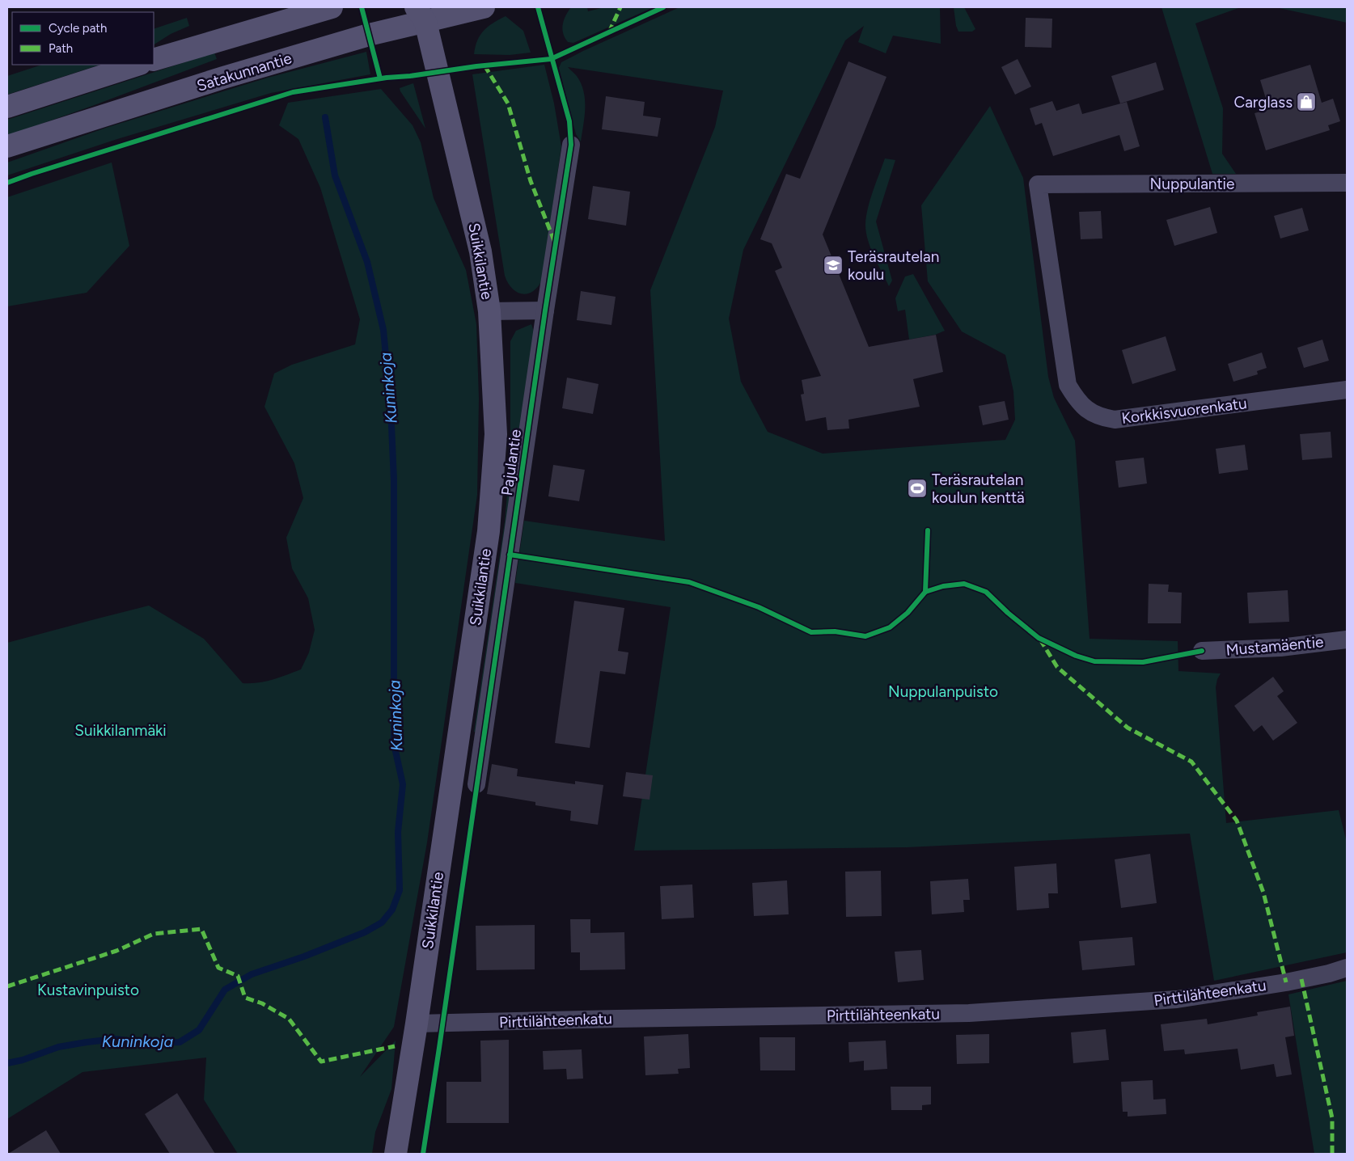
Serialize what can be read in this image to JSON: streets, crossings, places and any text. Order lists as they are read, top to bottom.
{
  "streets": {
    "main road": ["Satakunnantie", "Suikkilantie"],
    "street": [
      "Nuppulantie",
      "Korkkisvuorenkatu",
      "Pajulantie",
      "Mustamäentie",
      "Pirttilähteenkatu"
    ]
  },
  "crossings": [
    ["Satakunnantie", "Suikkilantie"],
    ["Nuppulantie", "Korkkisvuorenkatu"],
    ["Suikkilantie", "Pirttilähteenkatu"]
  ],
  "water": ["Kuninkoja"],
  "parks": ["Nuppulanpuisto", "Suikkilanmäki", "Kustavinpuisto"],
  "places": {
    "shop": ["Carglass"],
    "school or university": ["Teräsrautelan koulu"],
    "sports": ["Teräsrautelan koulun kenttä"]
  },
  "legend": ["Cycle path", "Path"]
}
